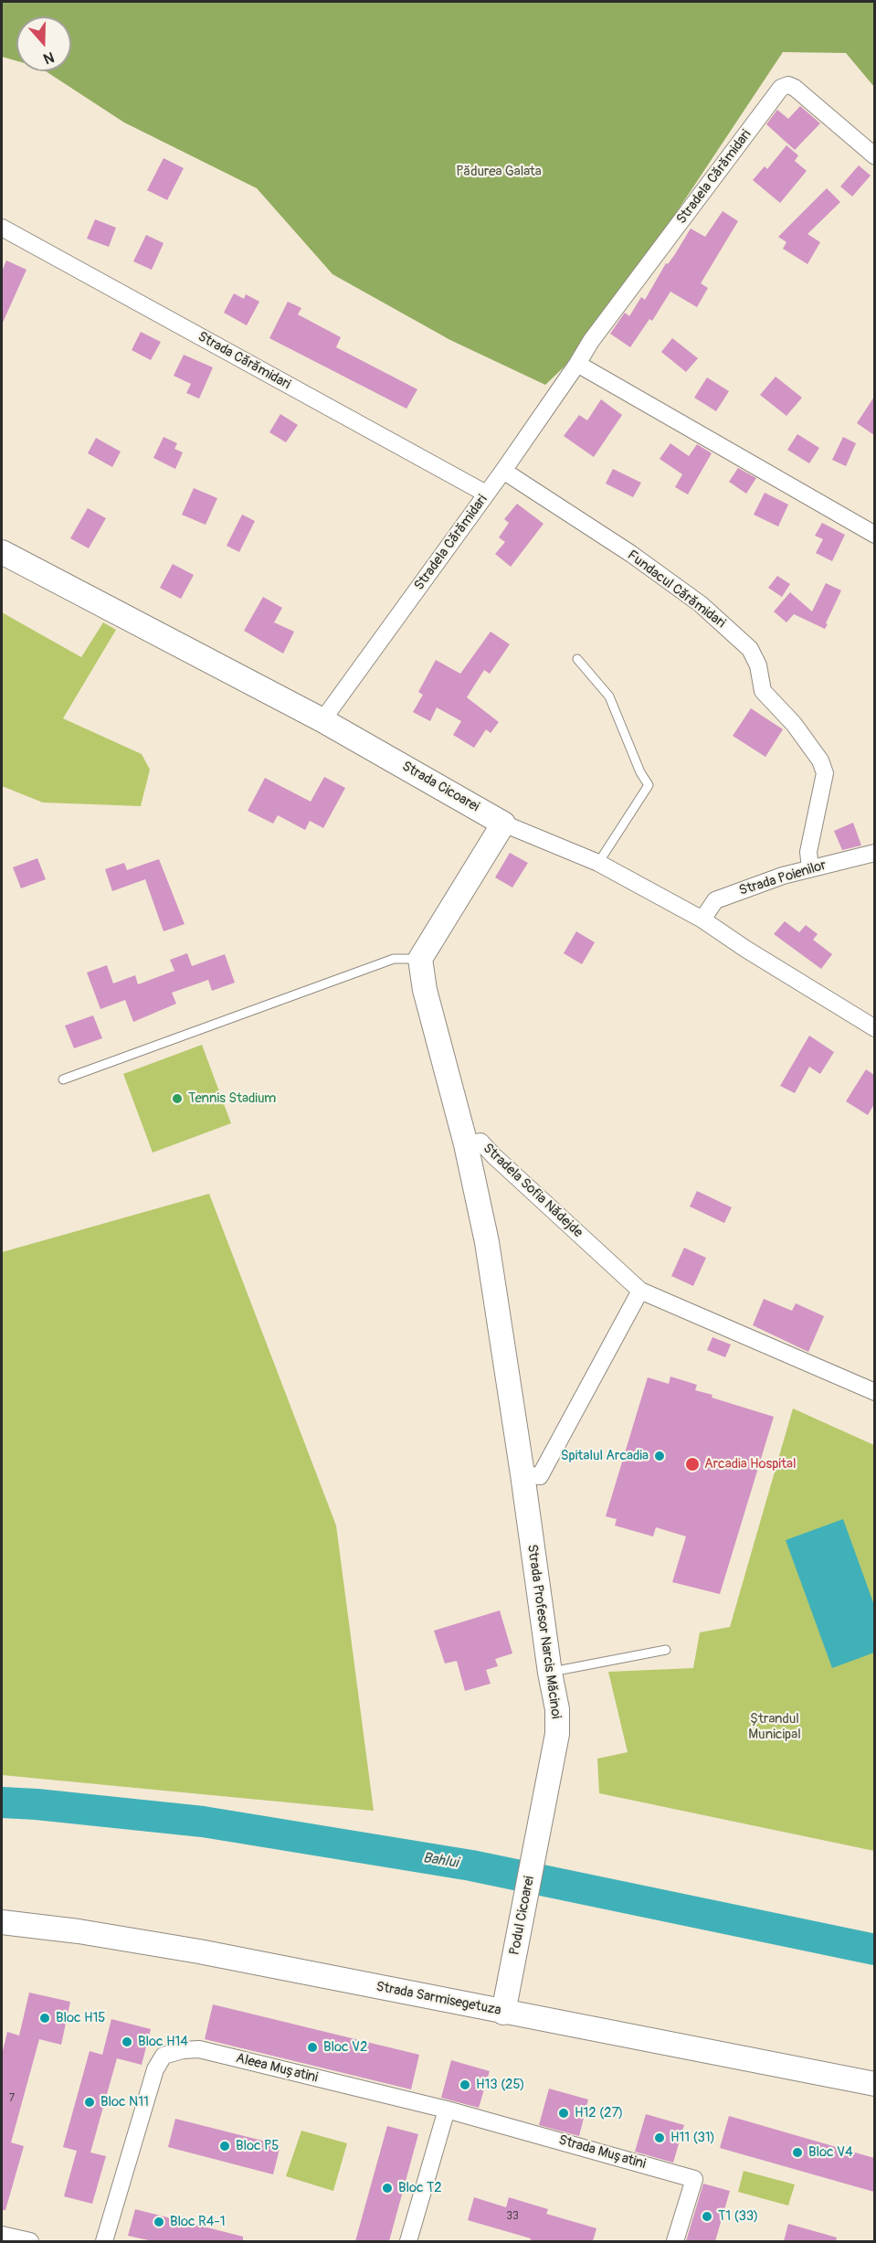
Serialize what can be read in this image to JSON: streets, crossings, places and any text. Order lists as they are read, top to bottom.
{
  "streets": {
    "street": [
      "Stradela Cărămidari",
      "Strada Cărămidari",
      "Fundacul Cărămidari",
      "Strada Cicoarei",
      "Strada Poienilor",
      "Stradela Sofia Nădejde",
      "Strada Profesor Narcis Măcinoi",
      "Podul Cicoarei",
      "Strada Sarmisegetuza",
      "Aleea Mușatini",
      "Strada Mușatini"
    ]
  },
  "crossings": [
    ["Stradela Cărămidari", "Strada Cărămidari"],
    ["Stradela Cărămidari", "Fundacul Cărămidari"],
    ["Stradela Cărămidari", "Strada Cicoarei"],
    ["Fundacul Cărămidari", "Strada Poienilor"],
    ["Strada Cicoarei", "Strada Poienilor"],
    ["Stradela Sofia Nădejde", "Strada Profesor Narcis Măcinoi"],
    ["Strada Profesor Narcis Măcinoi", "Podul Cicoarei"],
    ["Podul Cicoarei", "Strada Sarmisegetuza"],
    ["Aleea Mușatini", "Strada Mușatini"]
  ],
  "water": ["Bahlui"],
  "parks": ["Pădurea Galata", "Ștrandul Municipal"],
  "places": [
    "Tennis Stadium",
    "Spitalul Arcadia",
    "Arcadia Hospital",
    "Bloc H15",
    "Bloc H14",
    "Bloc V2",
    "H13 (25)",
    "Bloc N11",
    "H12 (27)",
    "H11 (31)",
    "Bloc P5",
    "Bloc V4",
    "Bloc T2",
    "T1 (33)",
    "Bloc R4-1"
  ],
  "house_numbers": ["7", "33"],
  "north": "bottom"
}
